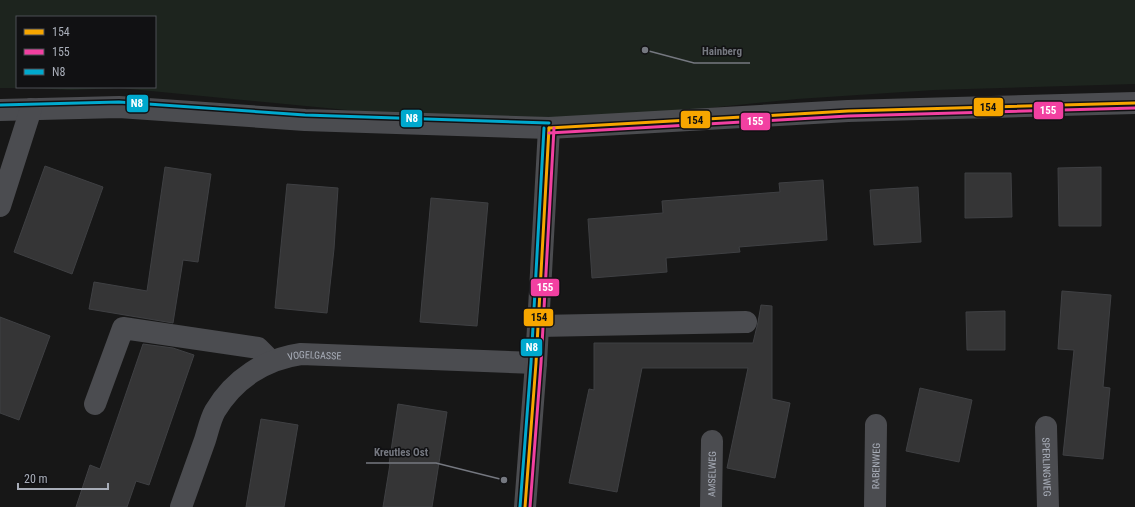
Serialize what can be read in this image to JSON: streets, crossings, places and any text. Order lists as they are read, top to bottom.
{
  "streets": {
    "street": [
      "VOGELGASSE",
      "RABENWEG",
      "SPERLINGWEG",
      "AMSELWEG"
    ]
  },
  "places": ["Hainberg", "Kreutles Ost"],
  "lines": ["transit line N8", "transit line 154", "transit line 155"],
  "legend": ["154", "155", "N8"],
  "scale_bar": "20 m"
}
